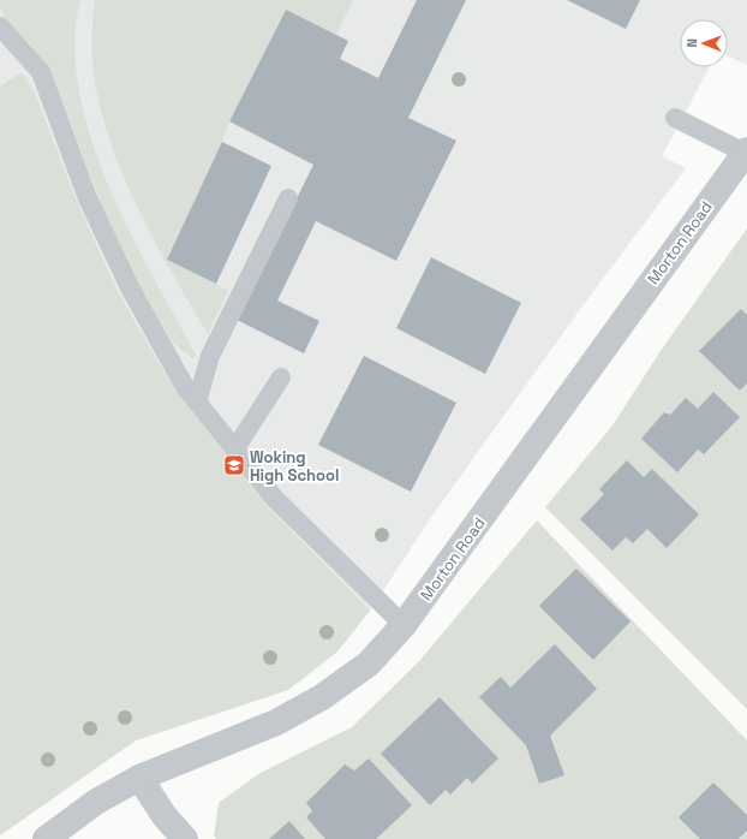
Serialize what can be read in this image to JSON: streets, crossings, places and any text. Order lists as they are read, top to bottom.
{
  "streets": {
    "street": ["Morton Road"]
  },
  "places": {
    "school or university": ["Woking High School"]
  },
  "north": "left"
}
